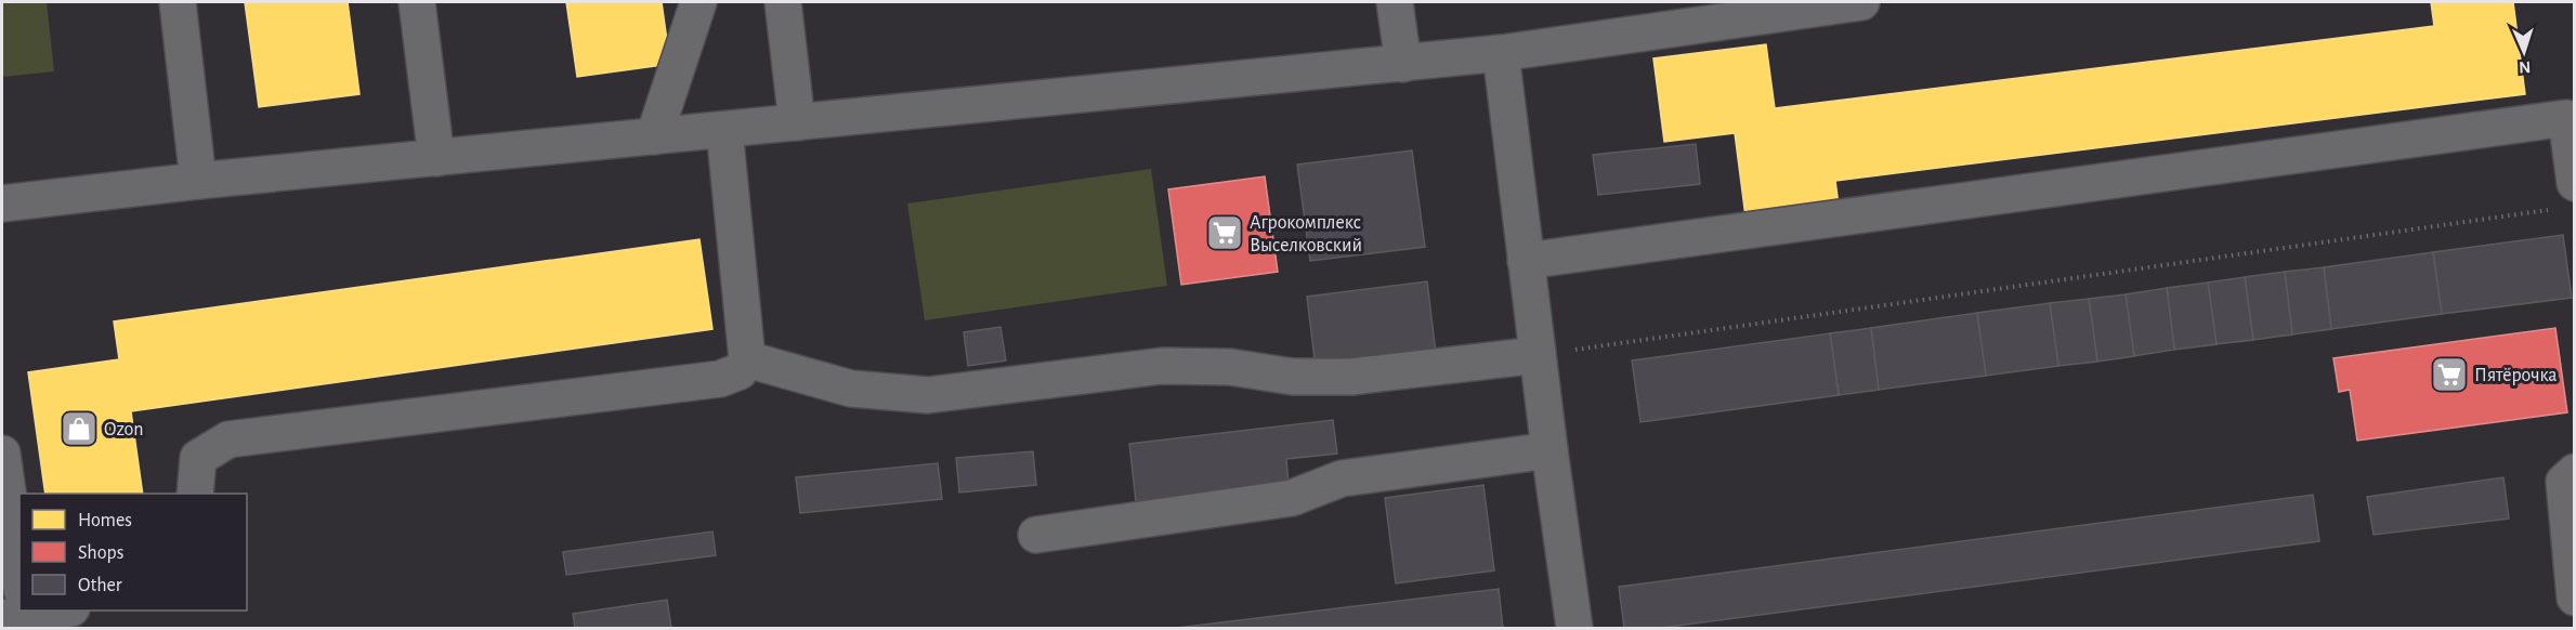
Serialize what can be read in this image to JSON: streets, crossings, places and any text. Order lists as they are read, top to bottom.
{
  "places": {
    "supermarket": ["Агрокомплекс Выселковский", "Пятёрочка"],
    "shop": ["Ozon"]
  },
  "legend": ["Homes", "Shops", "Other"],
  "north": "bottom"
}
